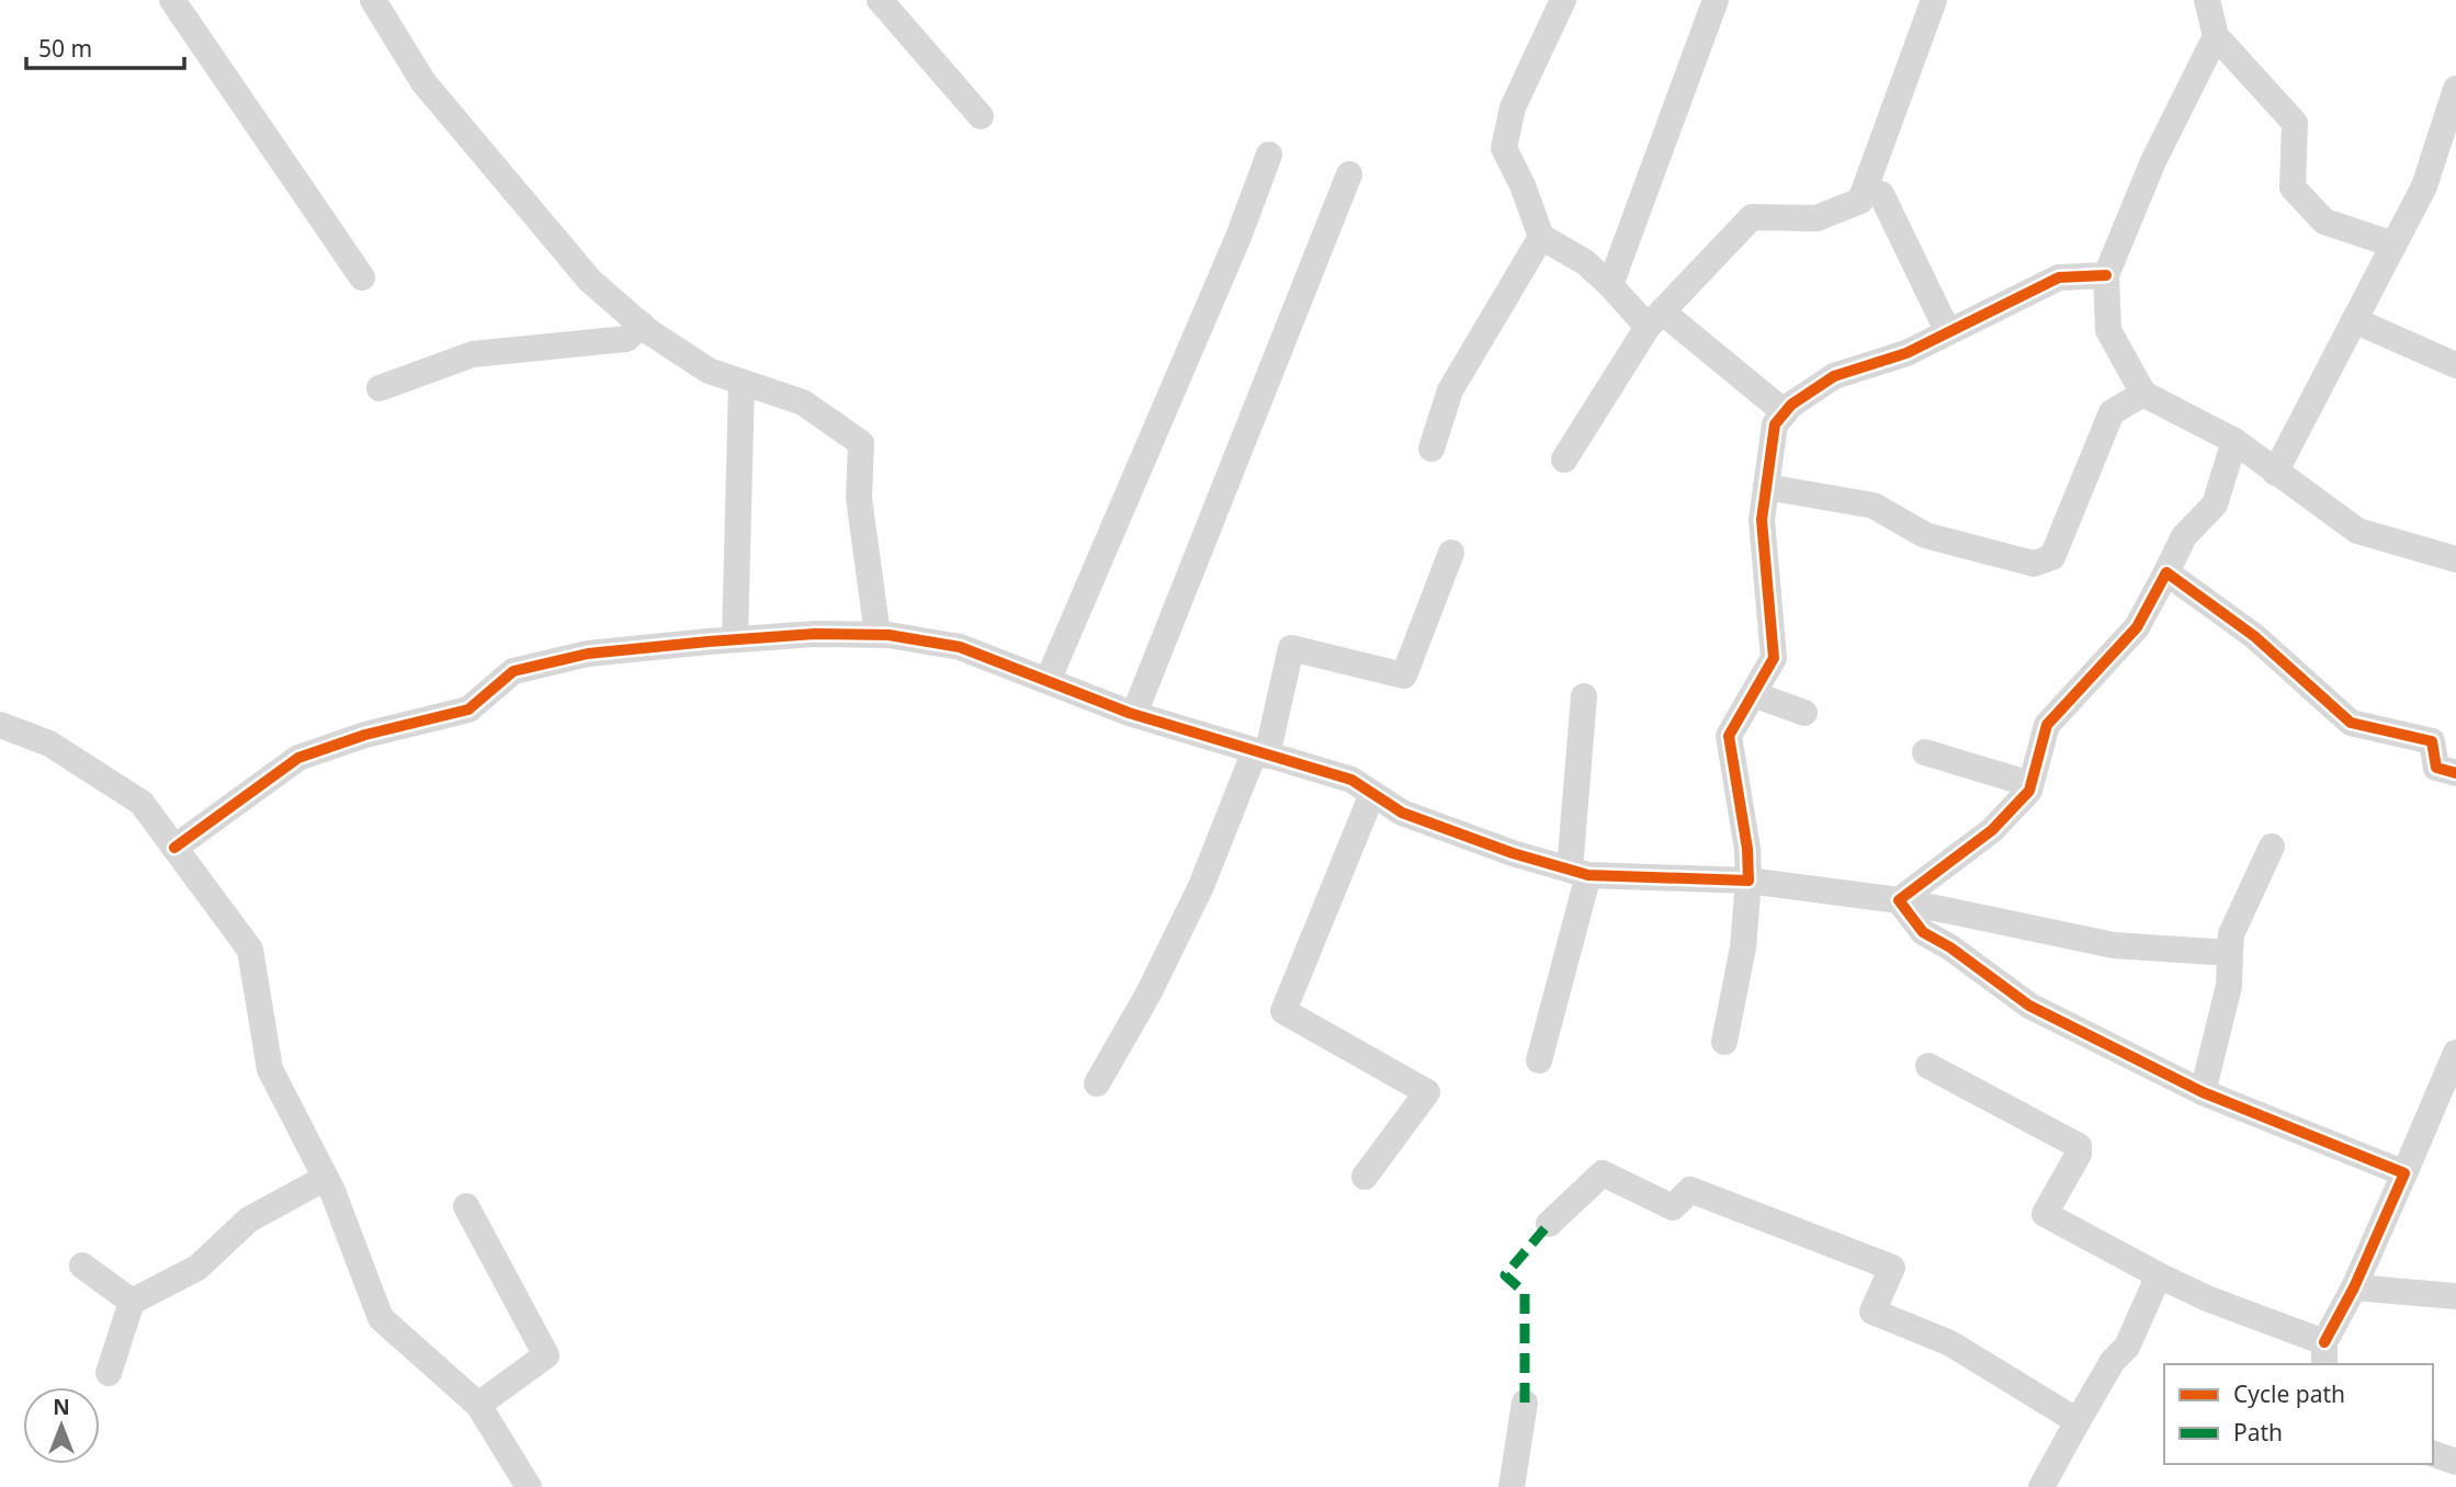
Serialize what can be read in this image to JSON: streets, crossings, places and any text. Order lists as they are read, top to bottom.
{
  "legend": ["Cycle path", "Path"],
  "scale_bar": "50 m",
  "north": "top"
}
